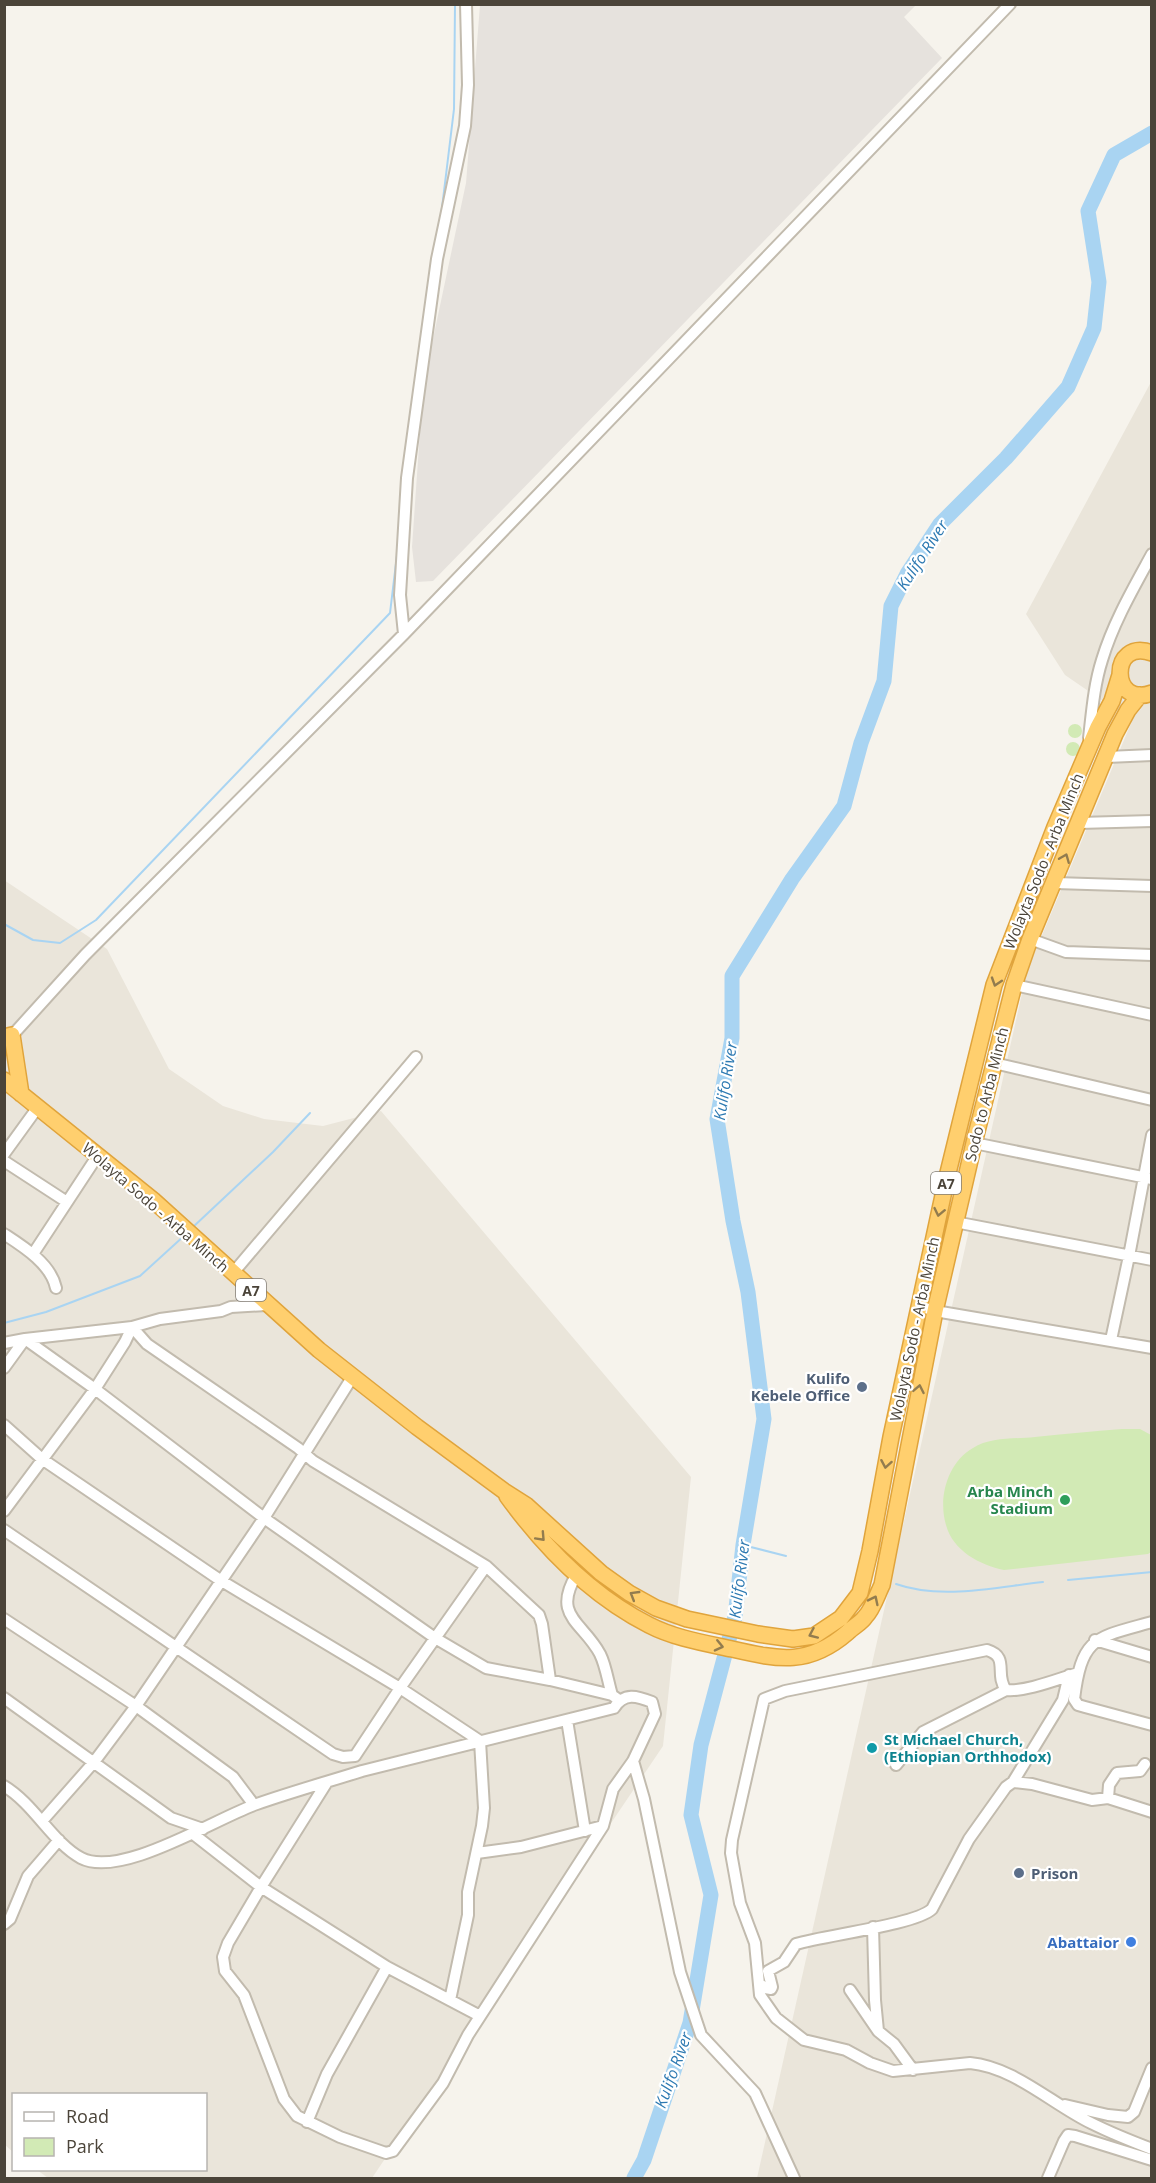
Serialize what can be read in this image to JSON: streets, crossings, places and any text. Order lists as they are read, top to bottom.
{
  "streets": {
    "highway": ["Wolayta Sodo - Arba Minch", "Sodo to Arba Minch", "A7"]
  },
  "crossings": [
    ["Wolayta Sodo - Arba Minch", "Sodo to Arba Minch"],
    ["Wolayta Sodo - Arba Minch", "A7"],
    ["Sodo to Arba Minch", "A7"]
  ],
  "one_way": ["Sodo to Arba Minch"],
  "water": ["Kulifo River"],
  "places": [
    "Kulifo Kebele Office",
    "Arba Minch Stadium",
    "St Michael Church, (Ethiopian Orthhodox)",
    "Prison",
    "Abattaior"
  ],
  "legend": ["Road", "Park"]
}
